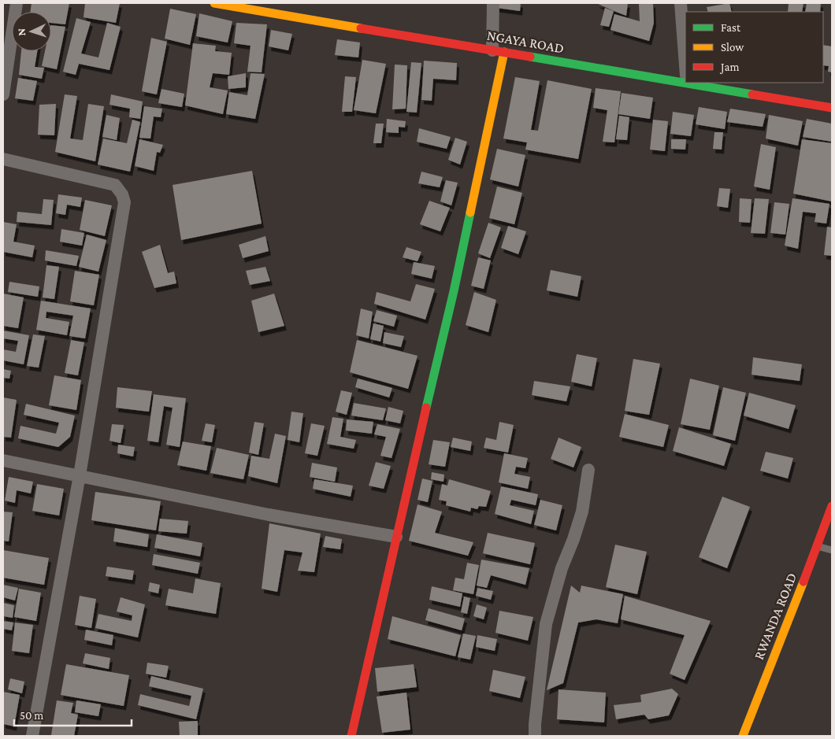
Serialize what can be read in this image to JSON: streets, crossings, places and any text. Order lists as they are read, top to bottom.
{
  "streets": {
    "main road": ["NGAYA ROAD", "RWANDA ROAD"]
  },
  "legend": ["Fast", "Slow", "Jam"],
  "scale_bar": "50 m",
  "north": "left"
}
